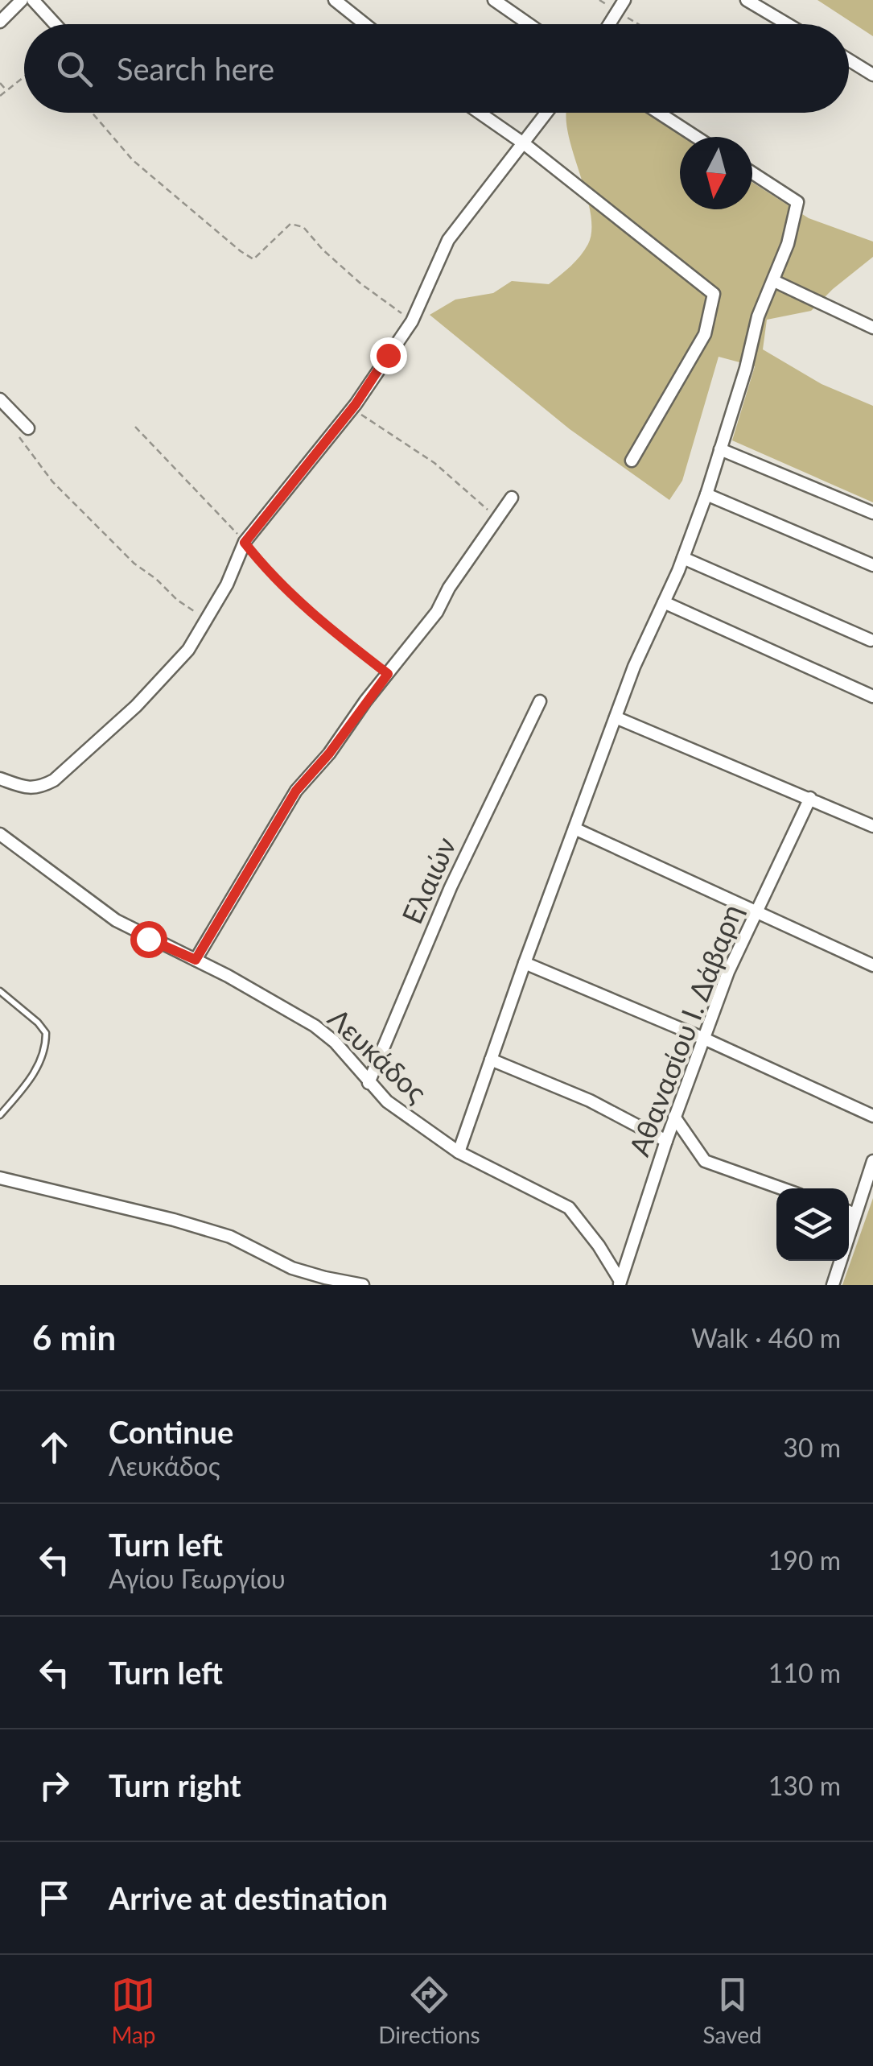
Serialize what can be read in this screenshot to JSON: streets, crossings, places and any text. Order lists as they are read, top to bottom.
{
  "streets": {
    "street": ["Ελαιών", "Αθανασίου Ι. Δάβαρη", "Λευκάδος"]
  },
  "crossings": [
    ["Ελαιών", "Λευκάδος"],
    ["Αθανασίου Ι. Δάβαρη", "Λευκάδος"]
  ],
  "north": "bottom",
  "page": {
    "search": "Search here",
    "heading": ["6 min", "Walk · 460 m"],
    "list": [
      ["Continue", "Λευκάδος", "30 m"],
      ["Turn left", "Αγίου Γεωργίου", "190 m"],
      ["Turn left", "110 m"],
      ["Turn right", "130 m"],
      "Arrive at destination"
    ],
    "nav": ["Map", "Directions", "Saved"]
  }
}
